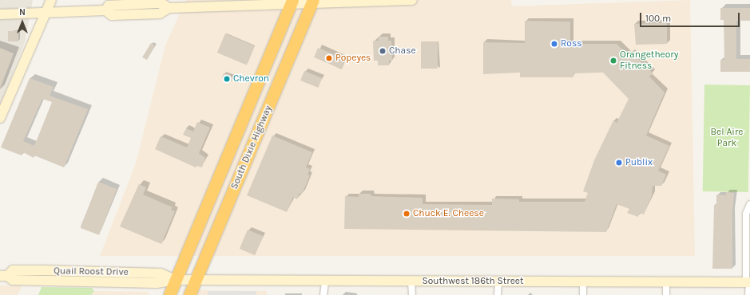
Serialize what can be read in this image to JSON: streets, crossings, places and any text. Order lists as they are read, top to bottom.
{
  "streets": {
    "highway": ["South Dixie Highway"],
    "street": ["Quail Roost Drive", "Southwest 186th Street"]
  },
  "crossings": [
    ["South Dixie Highway", "Quail Roost Drive"],
    ["South Dixie Highway", "Southwest 186th Street"],
    ["Quail Roost Drive", "Southwest 186th Street"]
  ],
  "parks": ["Bel Aire Park"],
  "places": [
    "Ross",
    "Chase",
    "Popeyes",
    "Orangetheory Fitness",
    "Chevron",
    "Publix",
    "Chuck E. Cheese"
  ],
  "scale_bar": "100 m",
  "north": "top"
}
